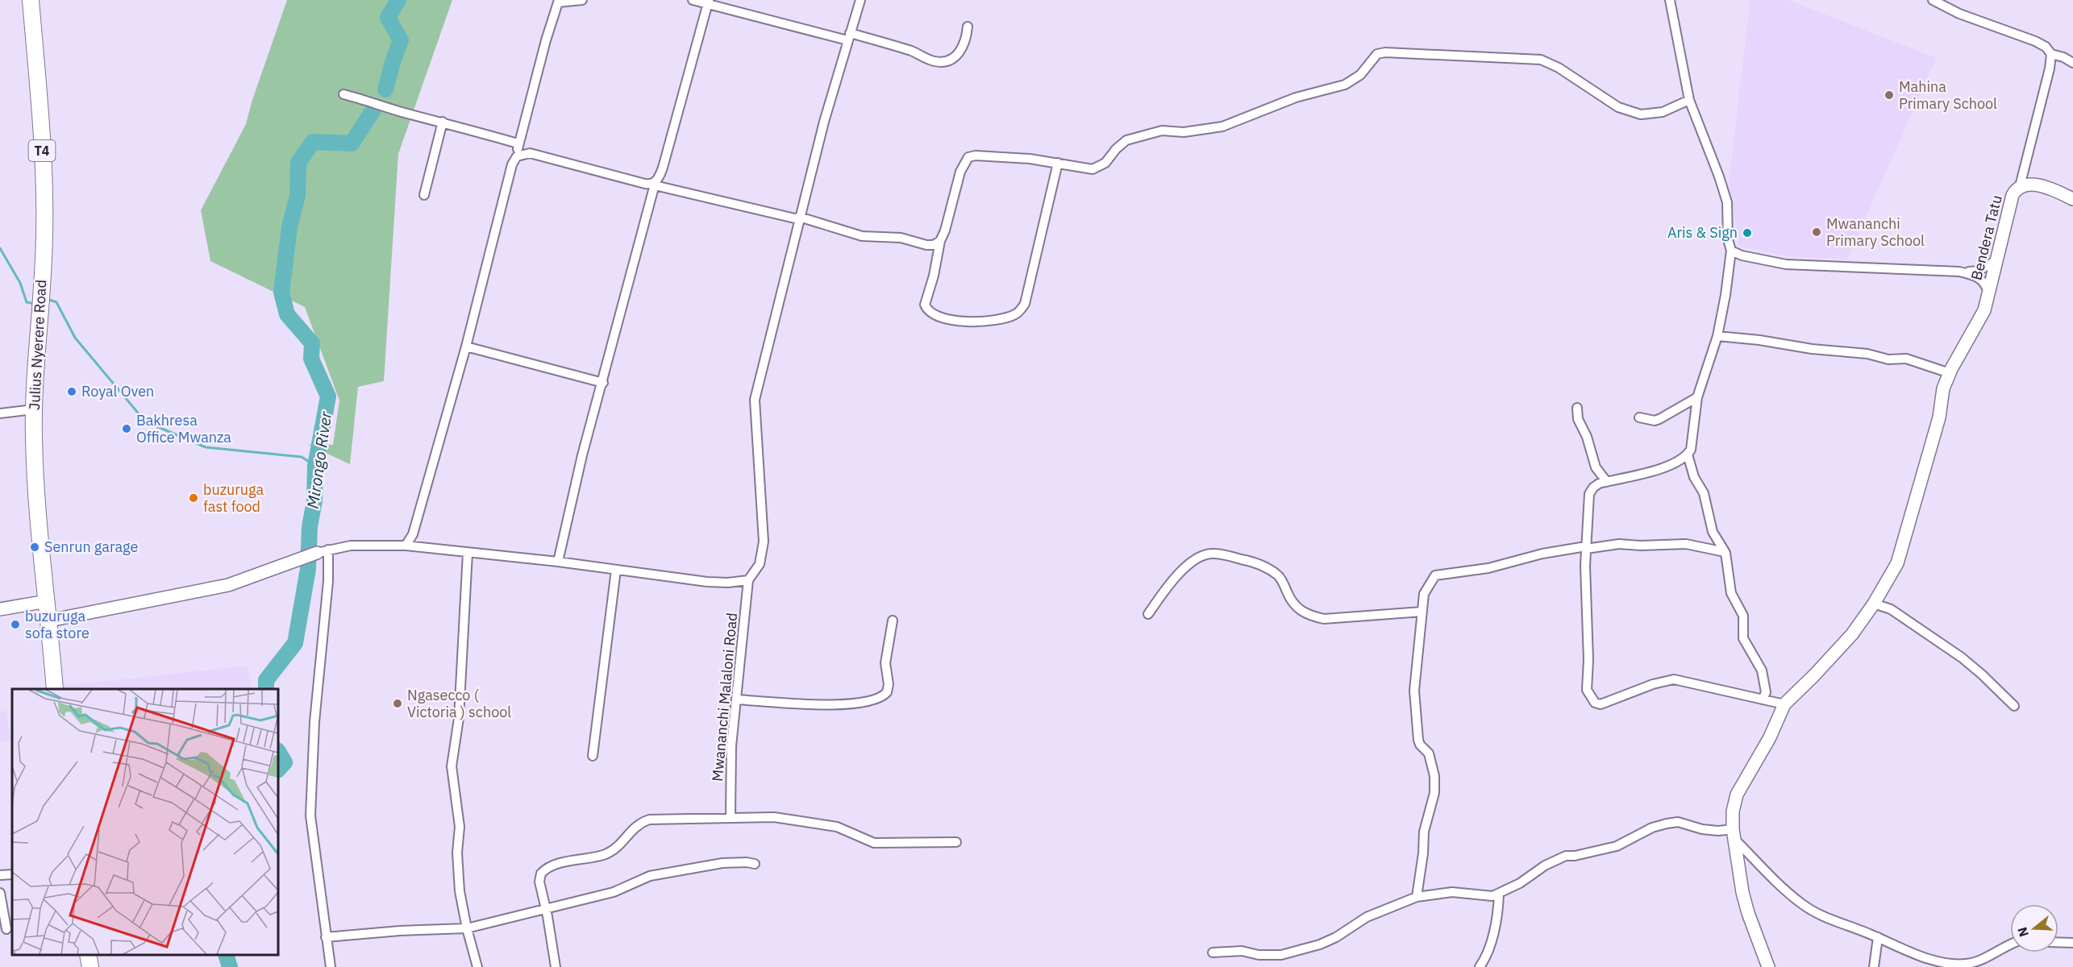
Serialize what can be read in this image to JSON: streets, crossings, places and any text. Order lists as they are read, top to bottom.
{
  "streets": {
    "highway": ["T4", "Julius Nyerere Road"],
    "street": ["Bendera Tatu", "Mwananchi Malaloni Road"]
  },
  "water": ["Mirongo River"],
  "places": [
    "Mahina Primary School",
    "Mwananchi Primary School",
    "Aris & Sign",
    "Royal Oven",
    "Bakhresa Office Mwanza",
    "buzuruga fast food",
    "Senrun garage",
    "buzuruga sofa store",
    "Ngasecco ( Victoria ) school"
  ],
  "north": "left"
}
